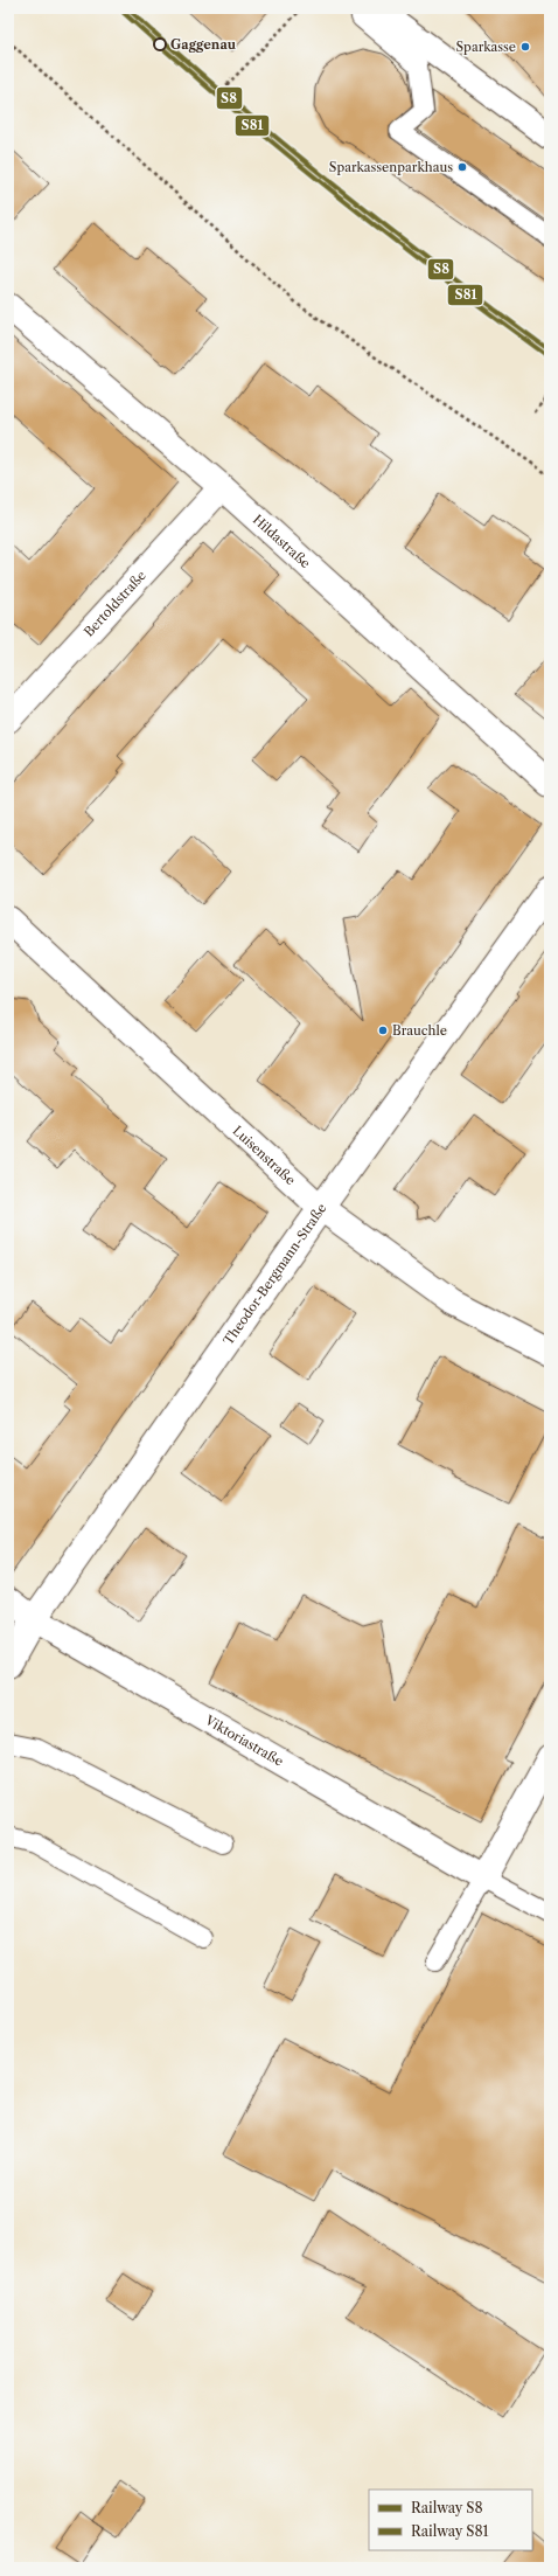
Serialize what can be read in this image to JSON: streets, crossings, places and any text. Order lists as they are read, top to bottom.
{
  "streets": {
    "street": [
      "Hildastraße",
      "Bertoldstraße",
      "Luisenstraße",
      "Theodor-Bergmann-Straße",
      "Viktoriastraße"
    ]
  },
  "crossings": [
    ["Hildastraße", "Bertoldstraße"],
    ["Luisenstraße", "Theodor-Bergmann-Straße"],
    ["Theodor-Bergmann-Straße", "Viktoriastraße"]
  ],
  "places": [
    "Gaggenau",
    "Sparkasse",
    "Sparkassenparkhaus",
    "Brauchle"
  ],
  "lines": ["rail line S8", "rail line S81"],
  "legend": ["Railway S8", "Railway S81"]
}
